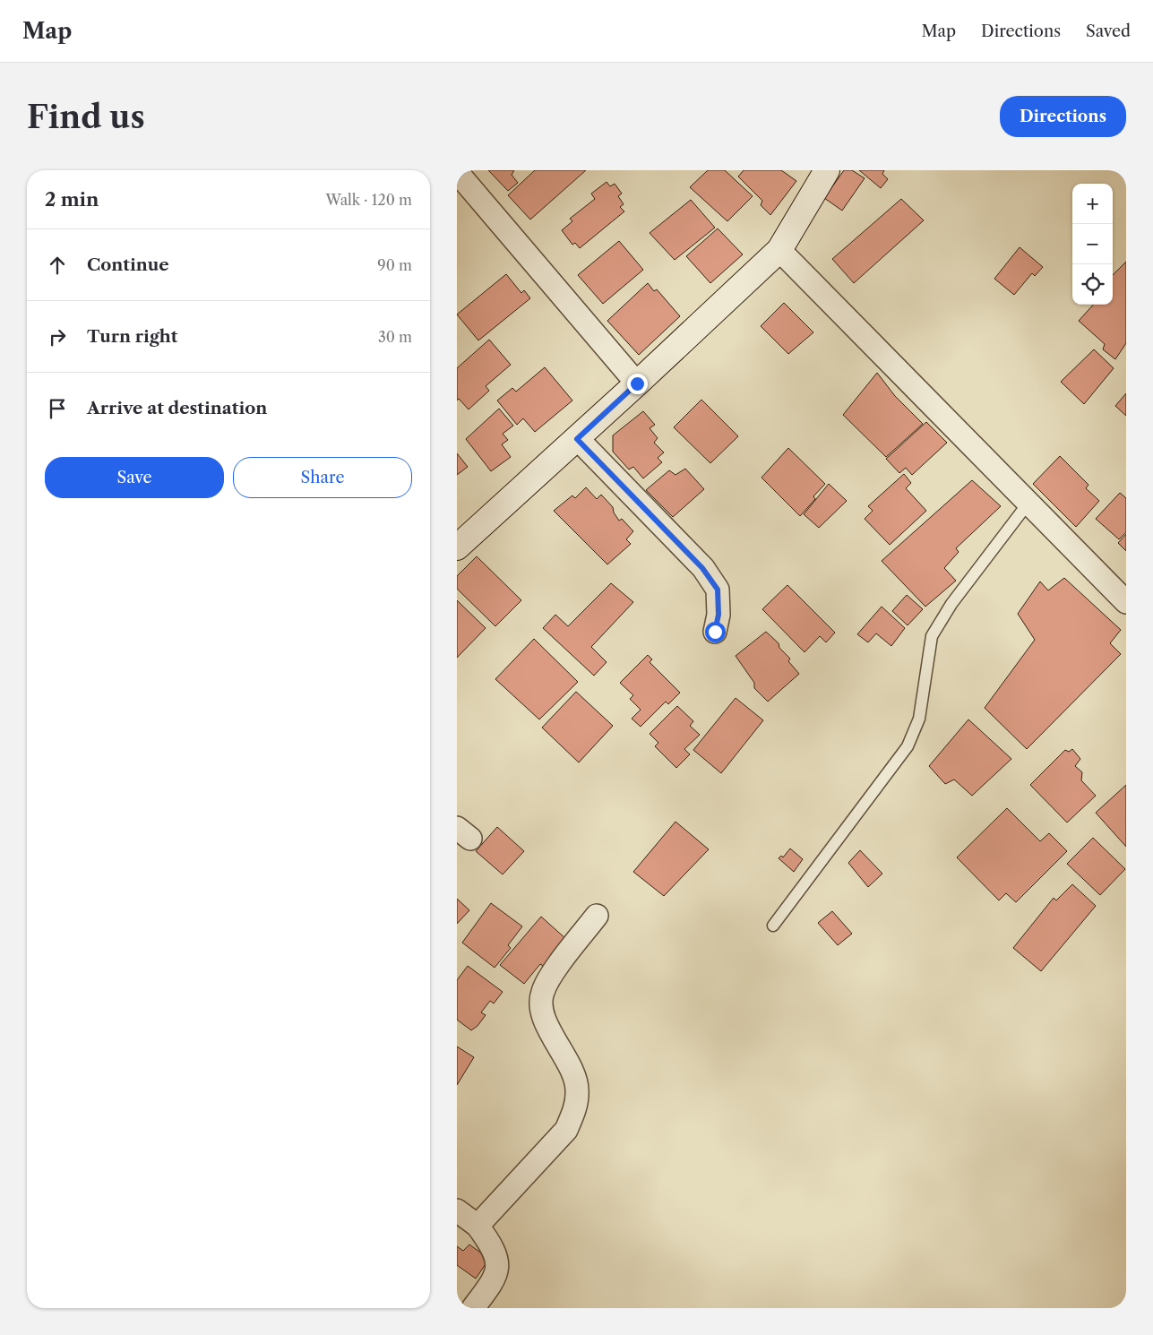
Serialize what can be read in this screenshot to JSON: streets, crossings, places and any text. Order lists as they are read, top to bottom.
{
  "page": {
    "header": "Map",
    "nav": ["Map", "Directions", "Saved"],
    "buttons": [
      "Directions",
      ["Save", "Share"]
    ],
    "title": "Find us",
    "heading": ["2 min", "Walk · 120 m"],
    "map_buttons": ["+", "−"],
    "list": [
      ["Continue", "90 m"],
      ["Turn right", "30 m"],
      "Arrive at destination"
    ]
  }
}
